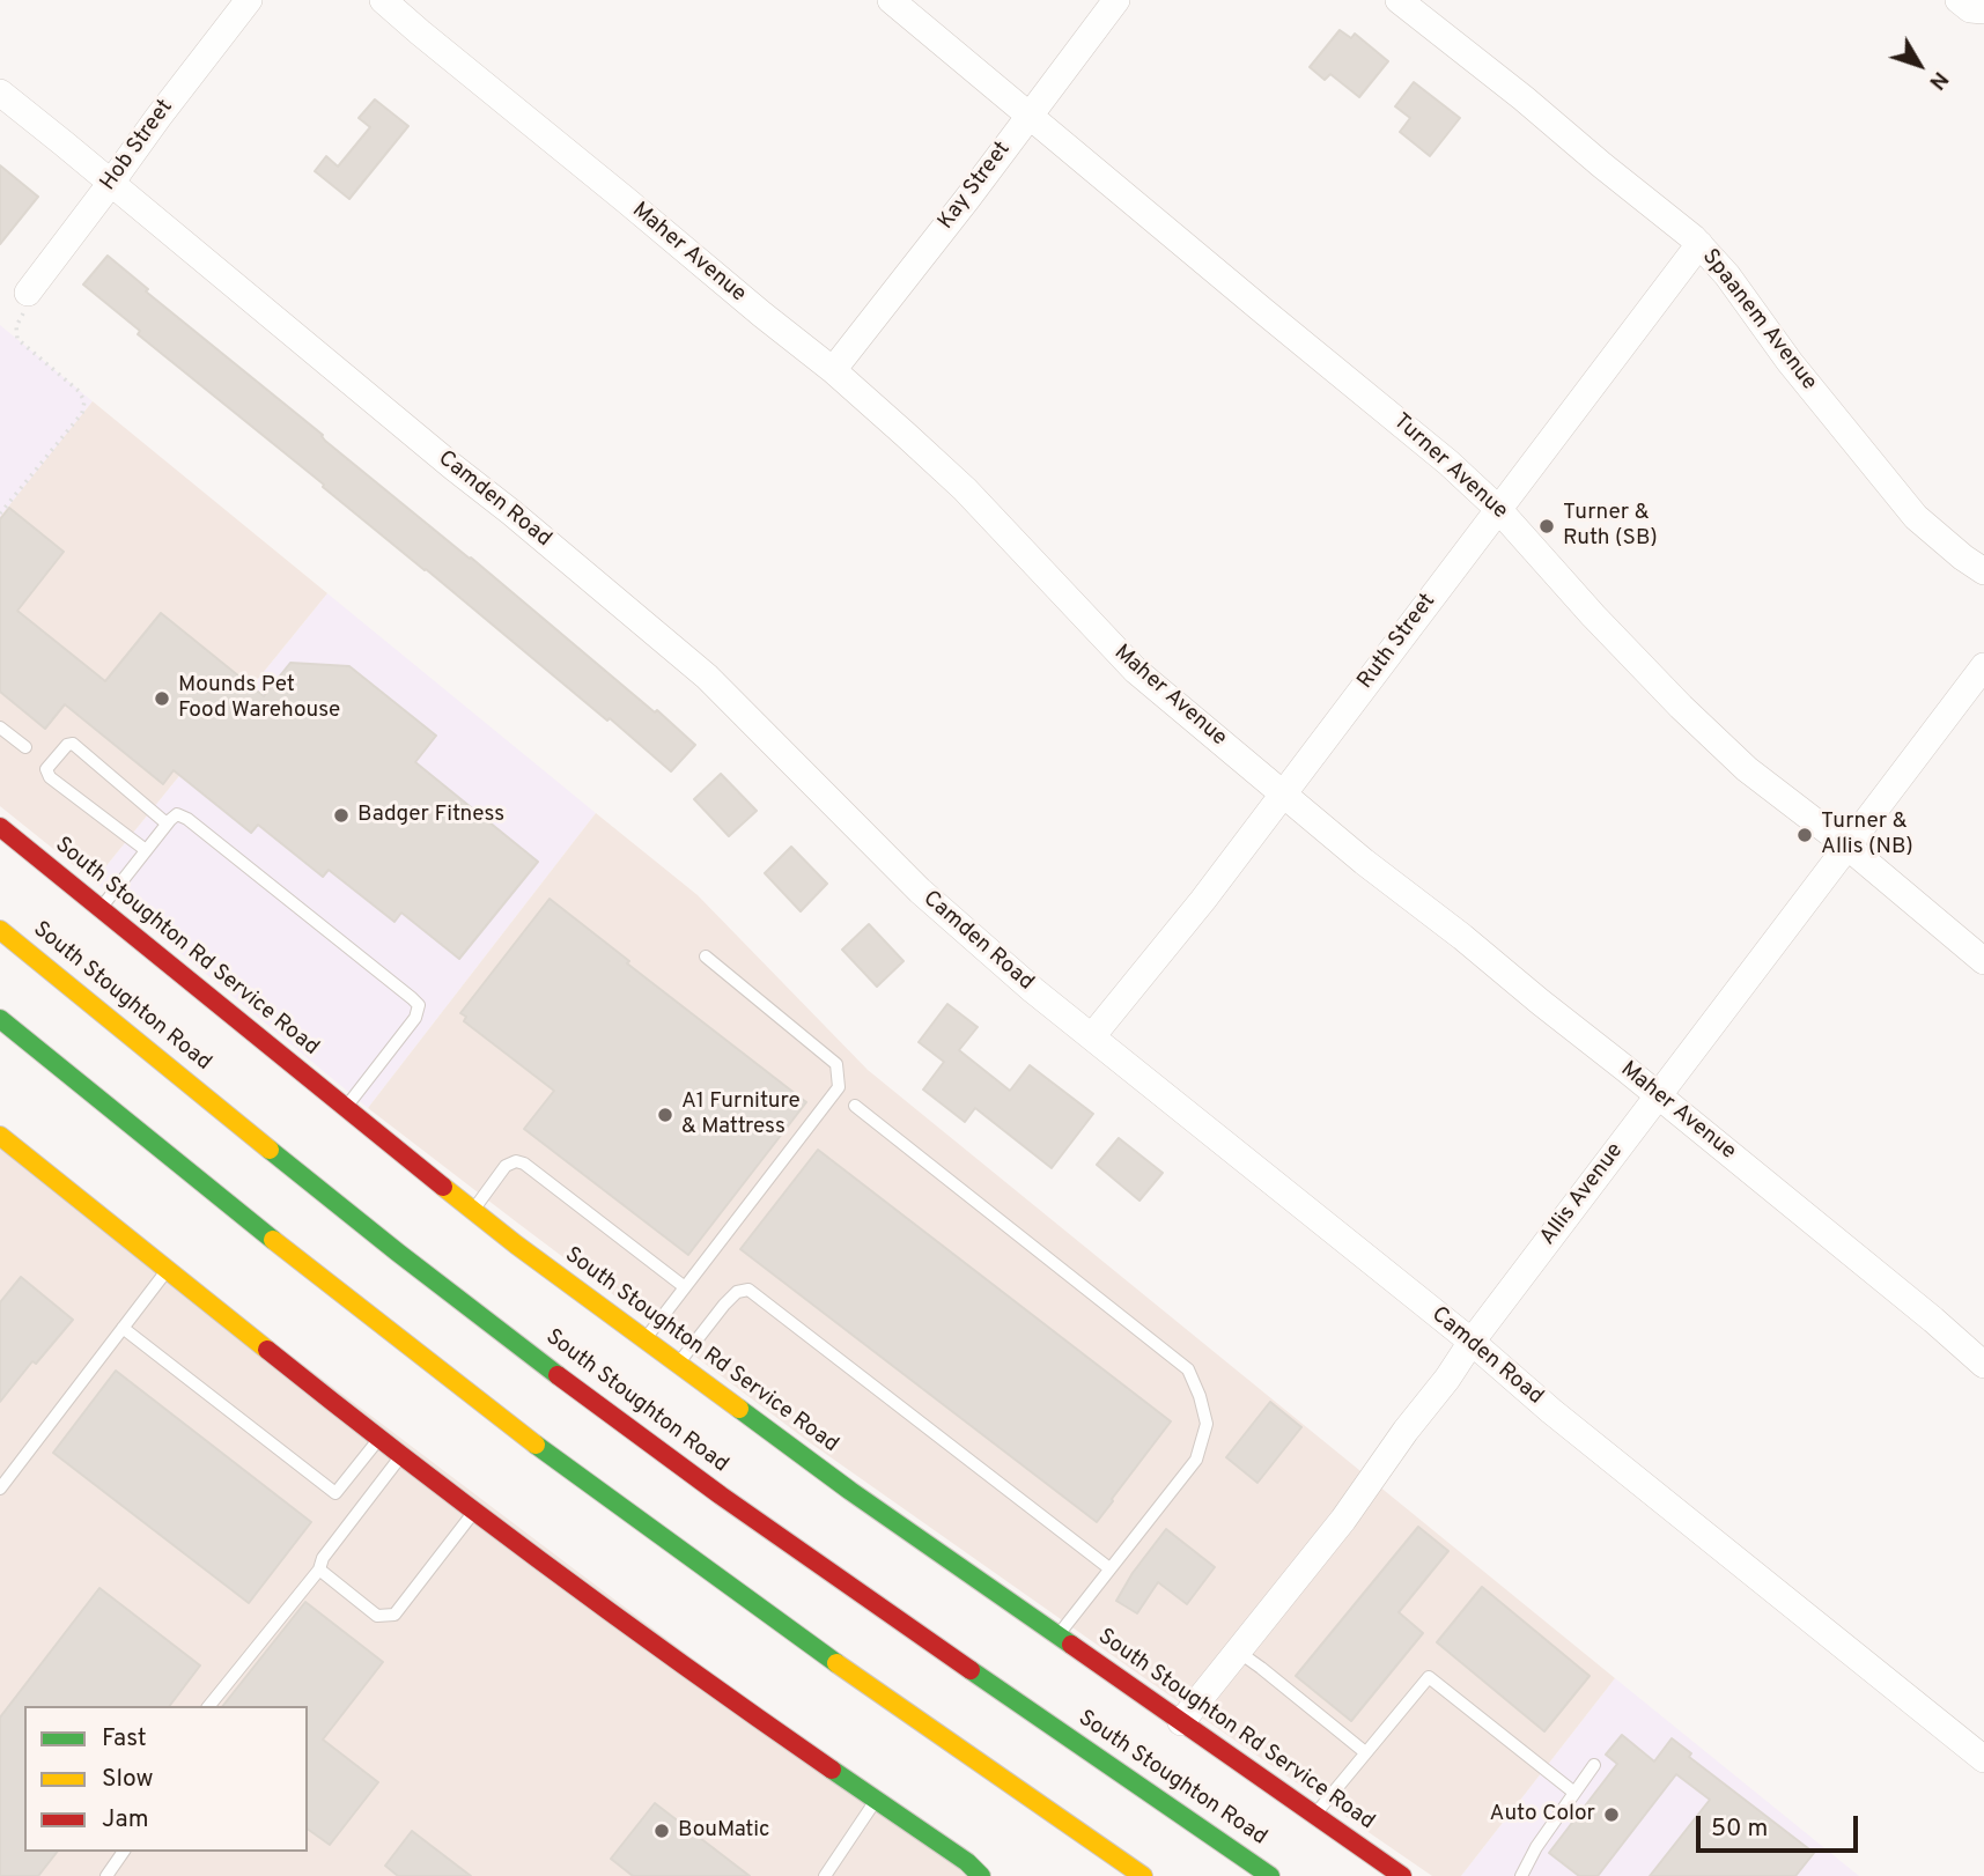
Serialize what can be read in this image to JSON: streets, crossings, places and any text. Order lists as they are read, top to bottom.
{
  "streets": {
    "street": [
      "Hob Street",
      "Kay Street",
      "Maher Avenue",
      "Spaanem Avenue",
      "Turner Avenue",
      "Camden Road",
      "Ruth Street",
      "South Stoughton Rd Service Road",
      "South Stoughton Road",
      "Allis Avenue"
    ]
  },
  "crossings": [
    ["Hob Street", "Camden Road"],
    ["Kay Street", "Maher Avenue"],
    ["Kay Street", "Turner Avenue"],
    ["Maher Avenue", "Ruth Street"],
    ["Maher Avenue", "Allis Avenue"],
    ["Spaanem Avenue", "Ruth Street"],
    ["Turner Avenue", "Ruth Street"],
    ["Turner Avenue", "Allis Avenue"],
    ["Camden Road", "Ruth Street"],
    ["Camden Road", "Allis Avenue"],
    ["South Stoughton Rd Service Road", "Allis Avenue"]
  ],
  "places": [
    "Turner & Ruth (SB)",
    "Mounds Pet Food Warehouse",
    "Badger Fitness",
    "Turner & Allis (NB)",
    "A1 Furniture & Mattress",
    "Auto Color",
    "BouMatic"
  ],
  "legend": ["Fast", "Slow", "Jam"],
  "scale_bar": "50 m",
  "north": "bottom right"
}
